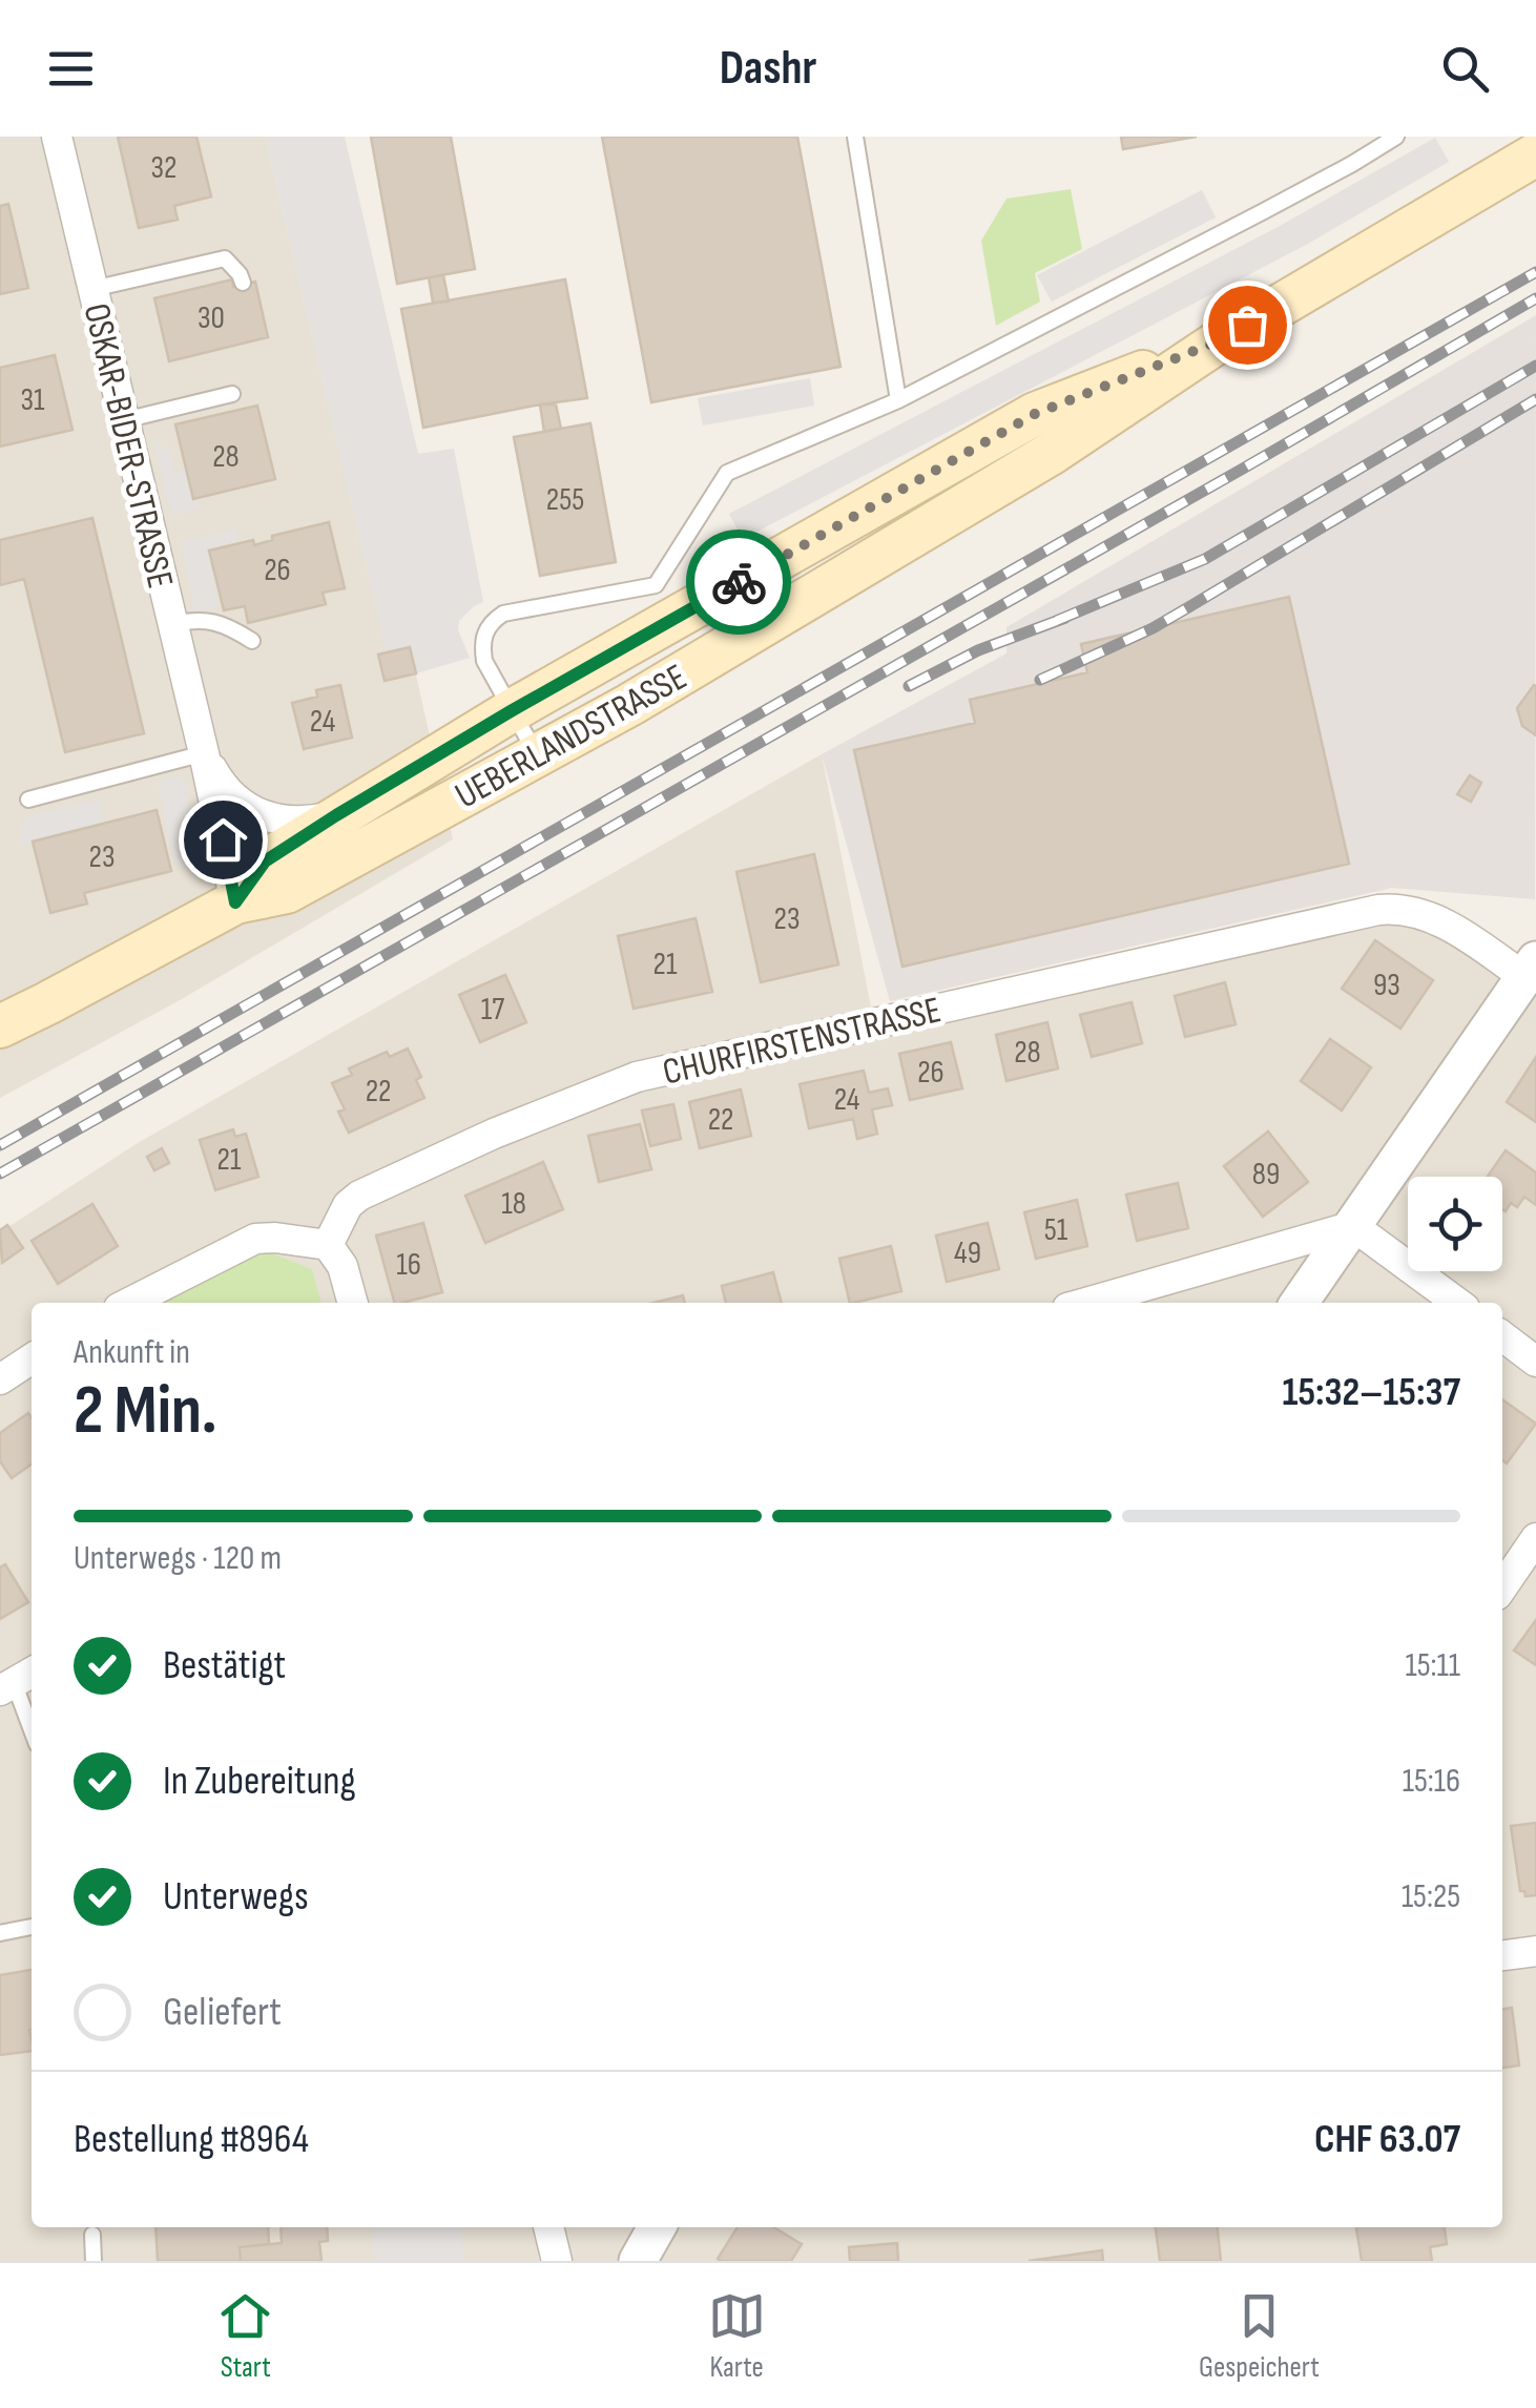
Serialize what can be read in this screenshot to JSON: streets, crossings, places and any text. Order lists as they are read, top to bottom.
{
  "streets": {
    "main road": ["UEBERLANDSTRASSE"],
    "street": ["OSKAR-BIDER-STRASSE", "CHURFIRSTENSTRASSE"]
  },
  "crossings": [
    ["OSKAR-BIDER-STRASSE", "UEBERLANDSTRASSE"]
  ],
  "house_numbers": [
    "32",
    "30",
    "31",
    "28",
    "255",
    "26",
    "24",
    "23",
    "23",
    "21",
    "93",
    "17",
    "28",
    "26",
    "22",
    "24",
    "22",
    "21",
    "89",
    "18",
    "51",
    "49",
    "16"
  ],
  "page": {
    "header": "Dashr",
    "heading": ["2 Min.", "Ankunft in", "15:32–15:37"],
    "panel": ["Bestellung #8964", "CHF 63.07"],
    "bar": "Unterwegs · 120 m",
    "list": [
      ["Bestätigt", "15:11"],
      ["In Zubereitung", "15:16"],
      ["Unterwegs", "15:25"],
      "Geliefert"
    ],
    "tabs": ["Start", "Karte", "Gespeichert"]
  }
}
